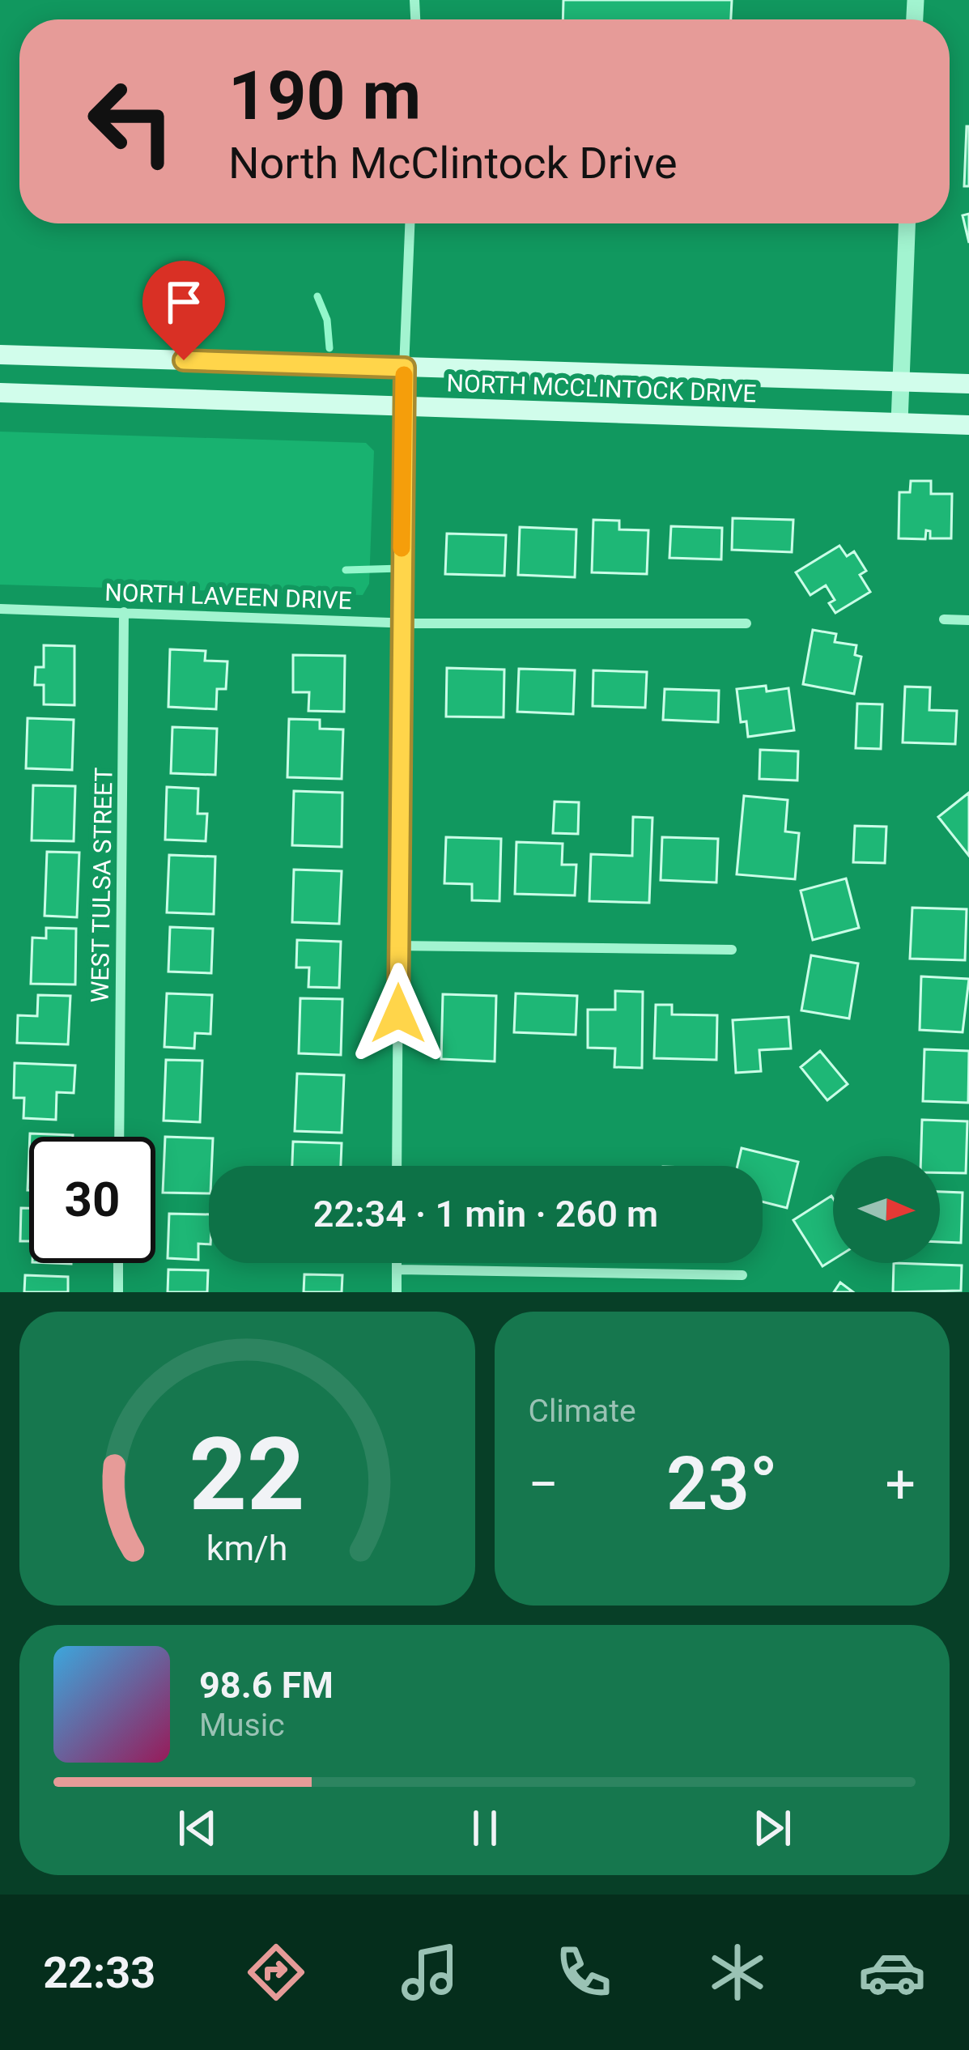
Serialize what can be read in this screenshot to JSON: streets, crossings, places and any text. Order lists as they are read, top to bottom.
{
  "streets": {
    "main road": ["NORTH MCCLINTOCK DRIVE"],
    "street": ["NORTH LAVEEN DRIVE", "WEST TULSA STREET"]
  },
  "crossings": [
    ["NORTH LAVEEN DRIVE", "WEST TULSA STREET"]
  ],
  "north": "right",
  "page": {
    "turn": ["190 m", "North McClintock Drive"],
    "limit": "30",
    "trip": "22:34 · 1 min · 260 m",
    "tile": "Climate",
    "heat": ["−", "23°", "+"],
    "song": ["98.6 FM", "Music"],
    "tabs": "22:33",
    "gauge": ["22", "km/h"]
  }
}
